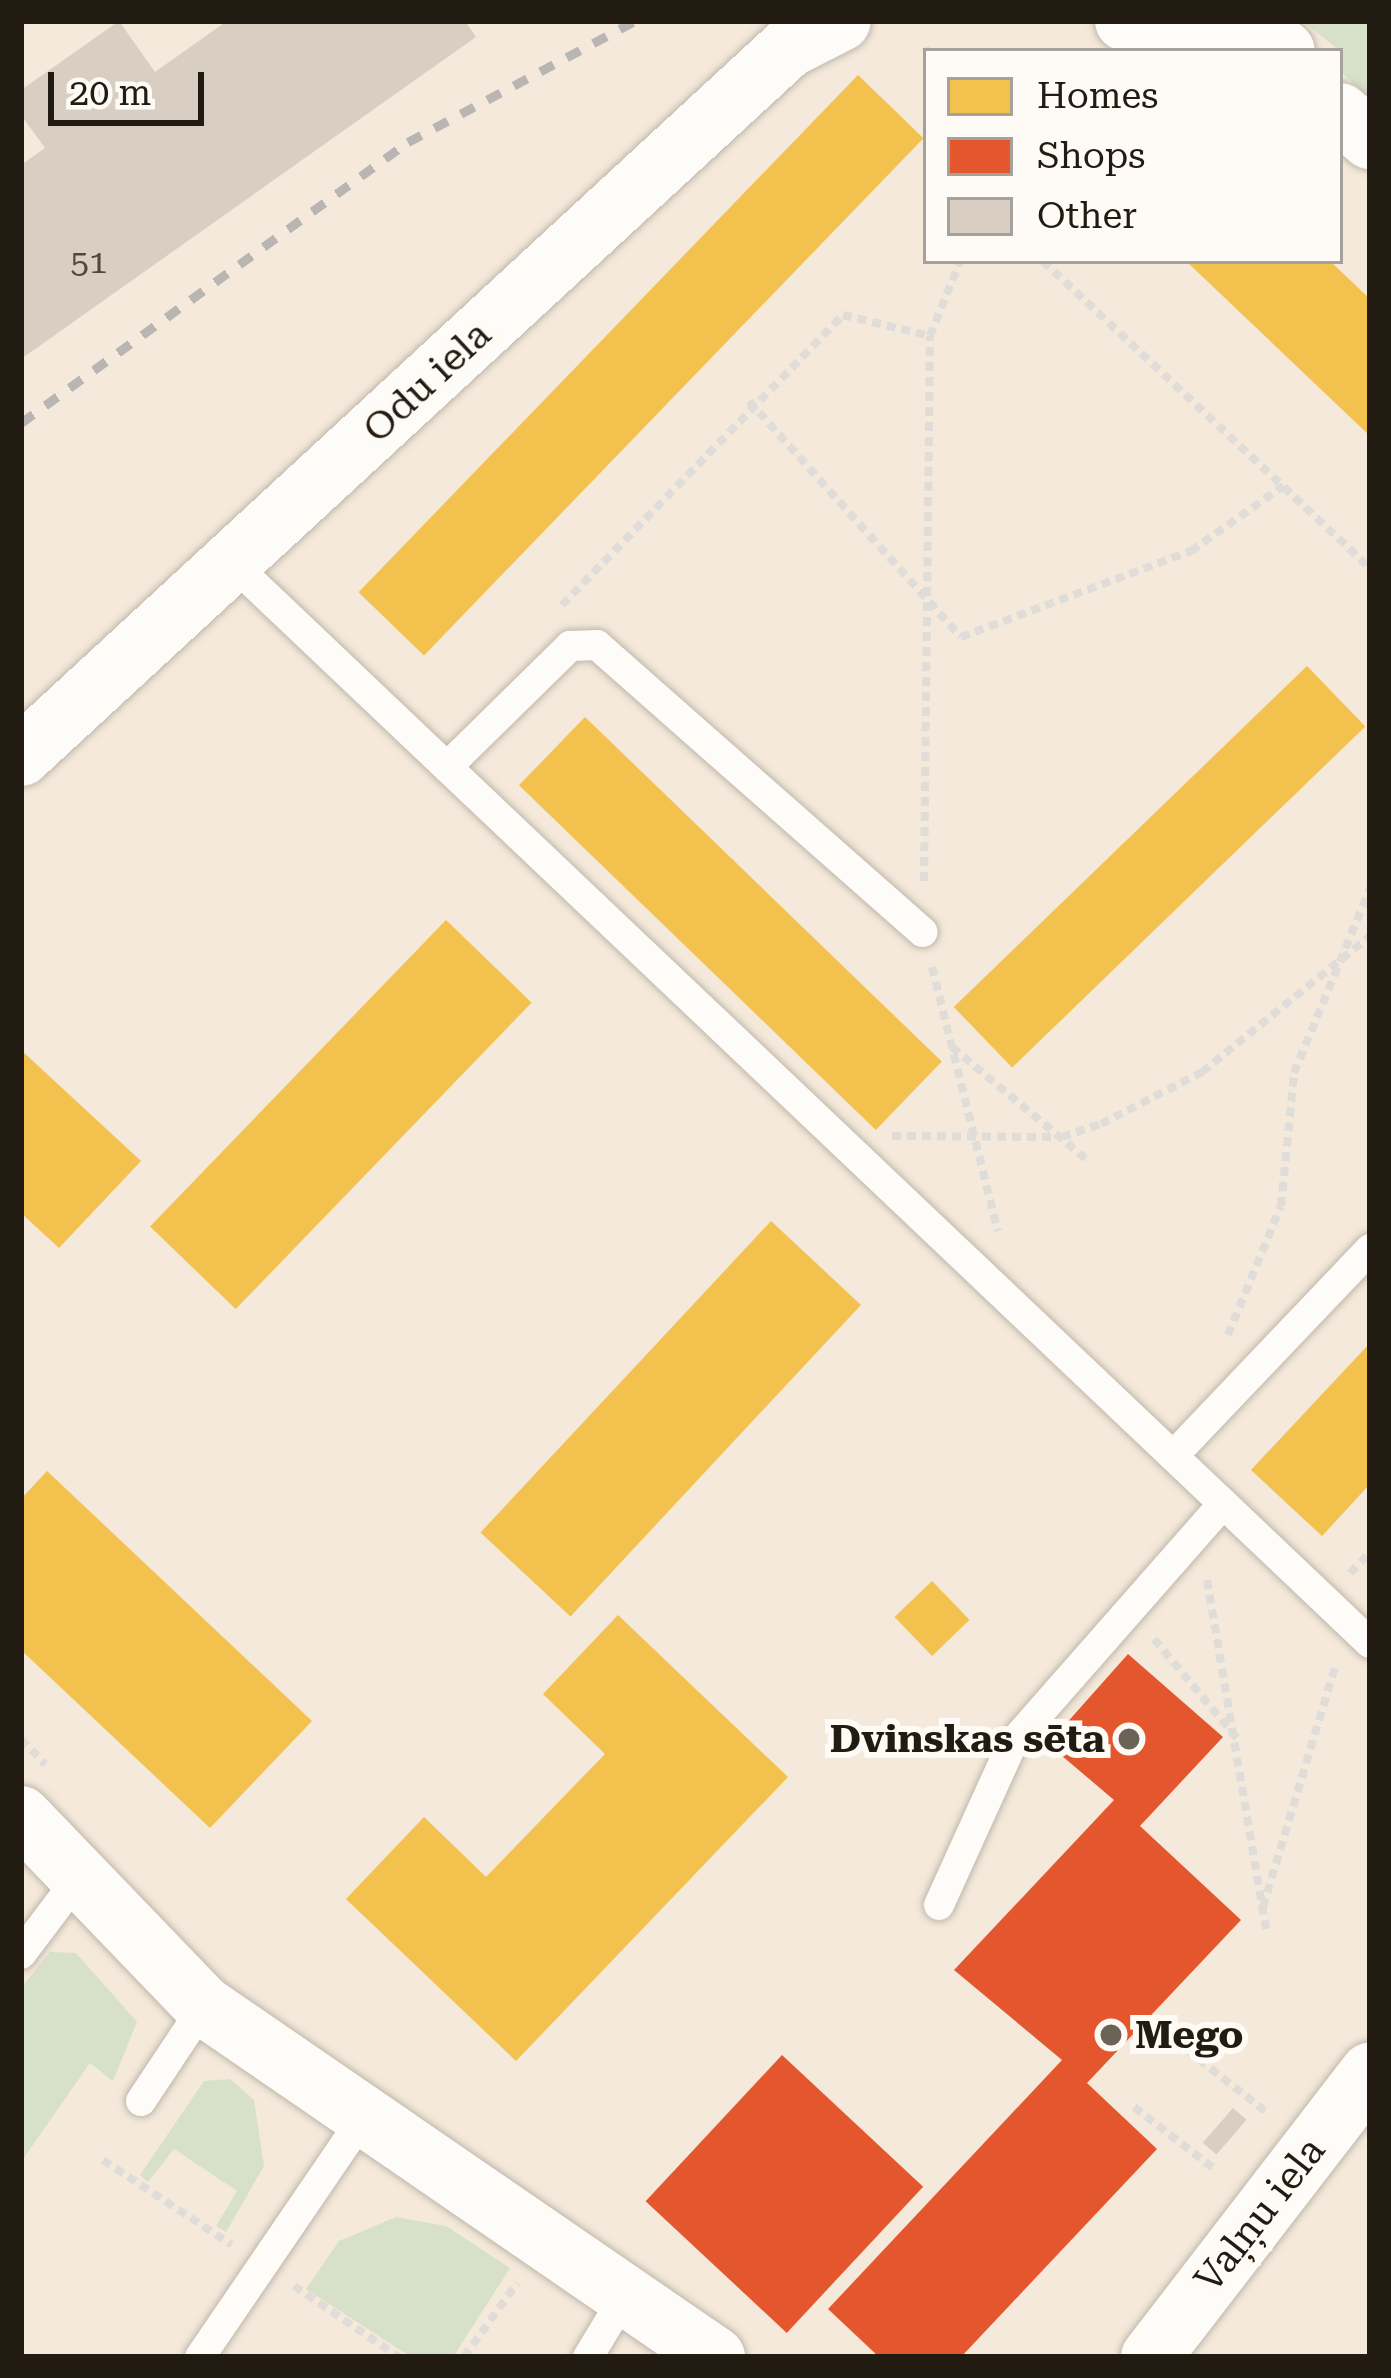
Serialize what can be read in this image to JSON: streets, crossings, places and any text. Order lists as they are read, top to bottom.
{
  "streets": {
    "street": ["Odu iela", "Vaļņu iela"]
  },
  "places": ["Dvinskas sēta", "Mego"],
  "house_numbers": ["51"],
  "legend": ["Homes", "Shops", "Other"],
  "scale_bar": "20 m"
}
